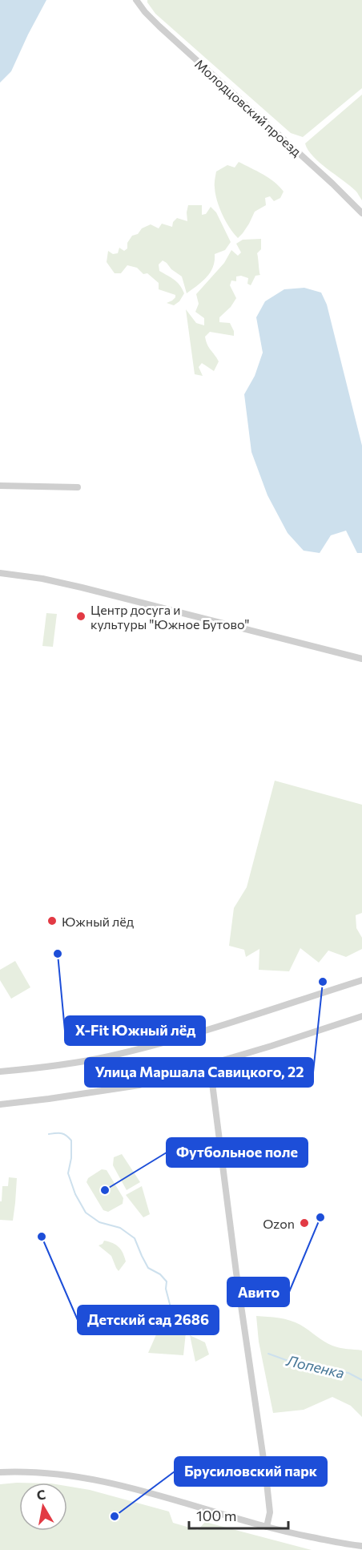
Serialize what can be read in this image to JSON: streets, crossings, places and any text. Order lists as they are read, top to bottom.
{
  "streets": {
    "street": ["Молодцовский проезд"]
  },
  "water": ["Лопенка"],
  "places": [
    "Центр досуга и культуры \"Южное Бутово\"",
    "Южный лёд",
    "X-Fit Южный лёд",
    "Улица Маршала Савицкого, 22",
    "Футбольное поле",
    "Авито",
    "Ozon",
    "Детский сад 2686",
    "Брусиловский парк"
  ],
  "scale_bar": "100 m",
  "north": "top"
}
